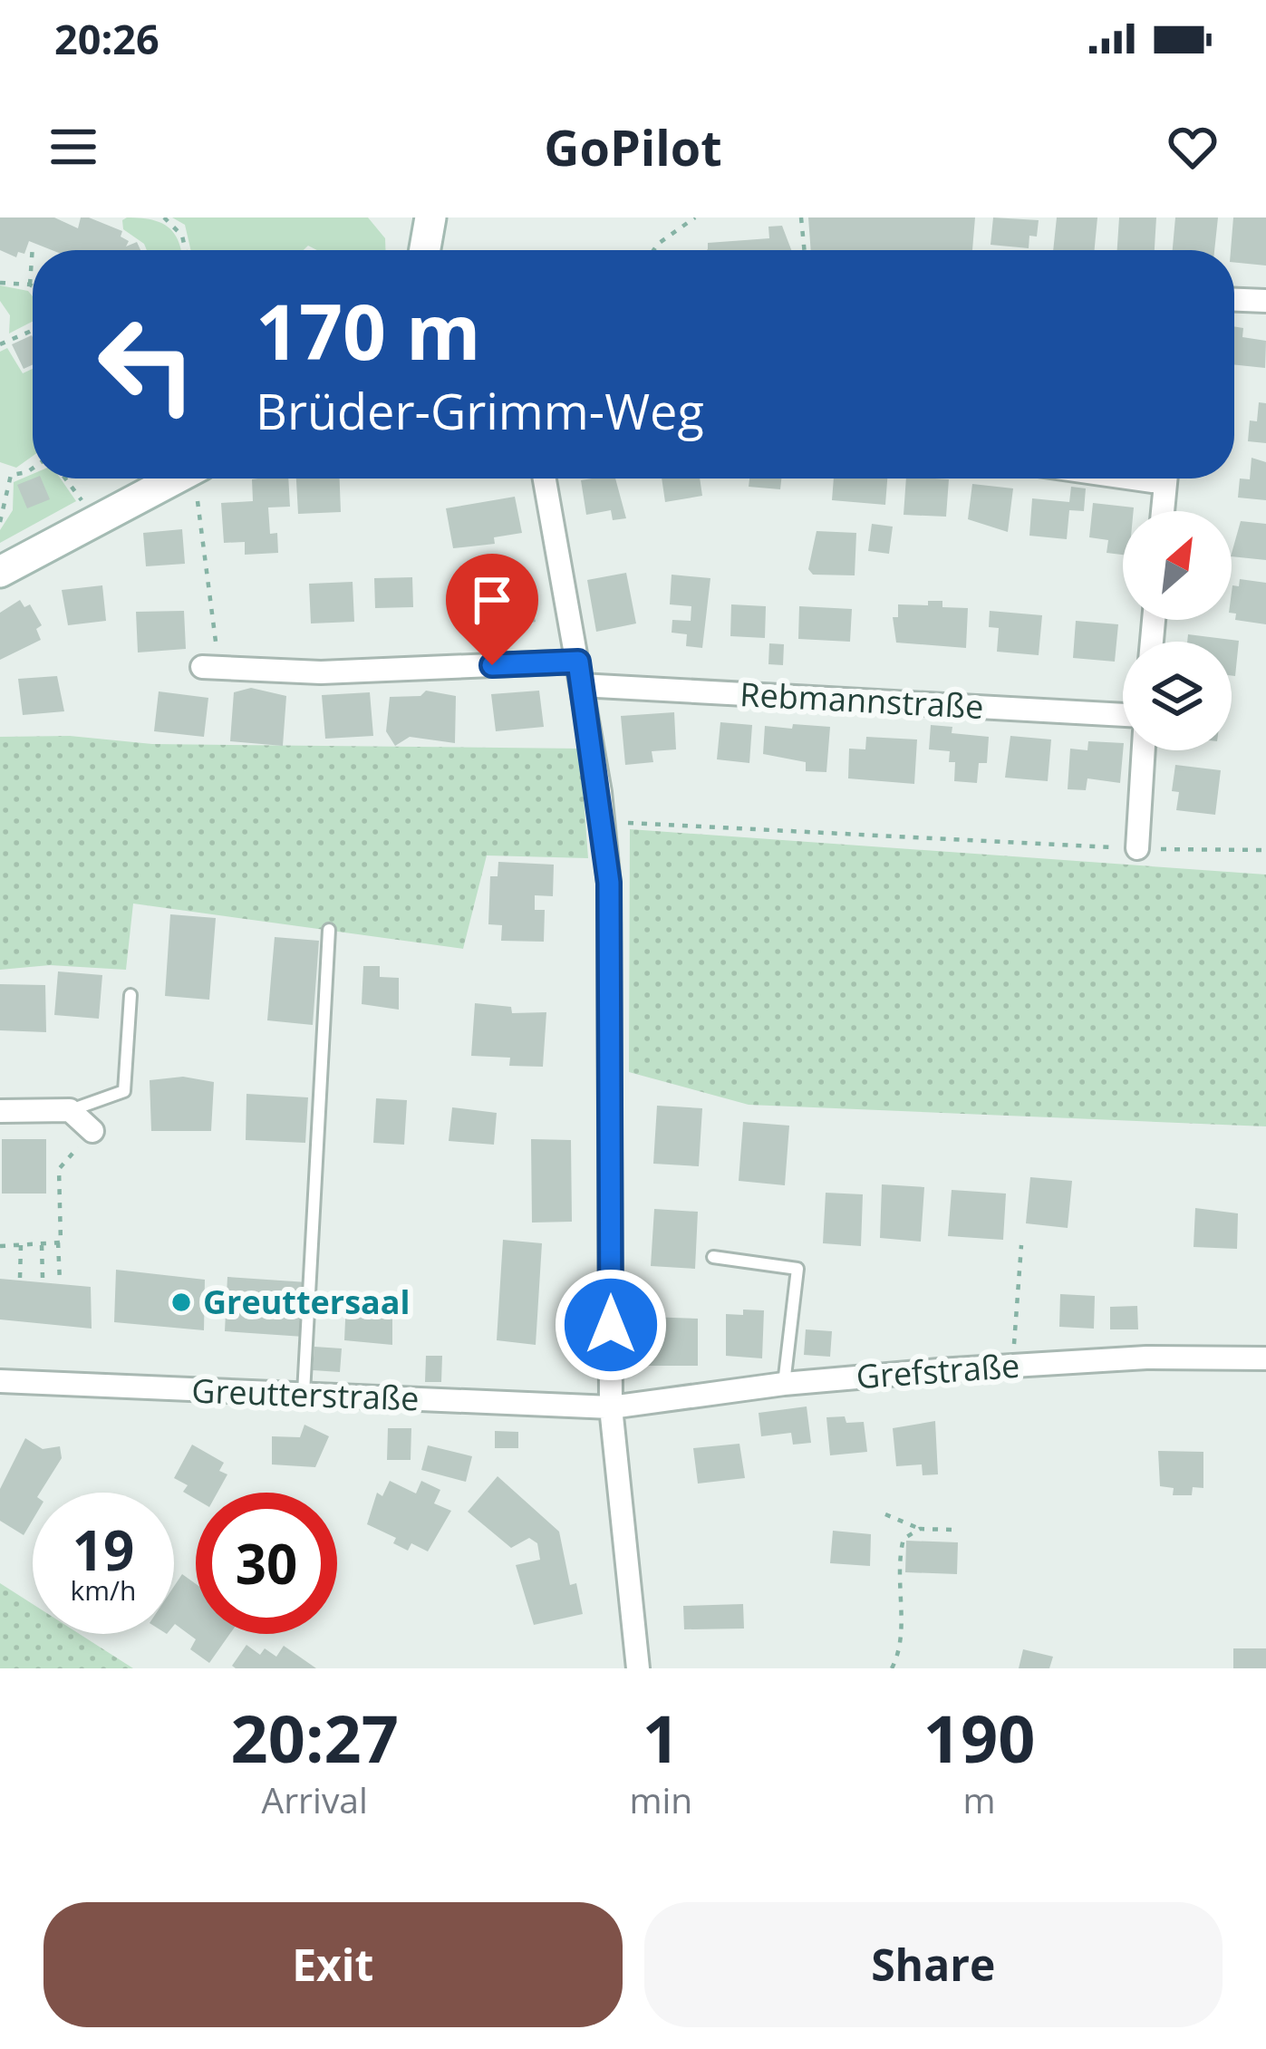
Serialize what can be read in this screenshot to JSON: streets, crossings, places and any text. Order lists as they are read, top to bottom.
{
  "streets": {
    "street": ["Rebmannstraße", "Grefstraße", "Greutterstraße"]
  },
  "crossings": [
    ["Grefstraße", "Greutterstraße"]
  ],
  "places": ["Greuttersaal"],
  "north": "top right",
  "page": {
    "status": "20:26",
    "header": "GoPilot",
    "turn": ["170 m", "Brüder-Grimm-Weg"],
    "speed": "19 km/h",
    "limit": "30",
    "eta": [
      "20:27",
      "Arrival",
      "1",
      "min",
      "190",
      "m"
    ],
    "buttons": ["Exit", "Share"]
  }
}
